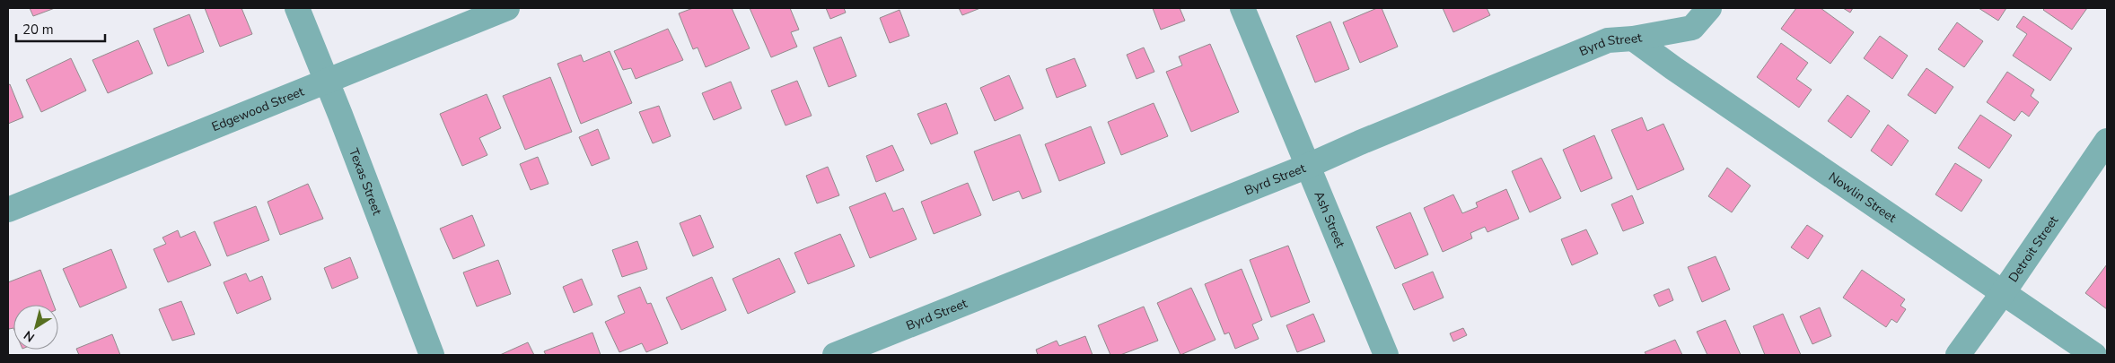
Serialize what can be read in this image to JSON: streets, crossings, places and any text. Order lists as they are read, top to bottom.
{
  "streets": {
    "street": [
      "Byrd Street",
      "Edgewood Street",
      "Texas Street",
      "Nowlin Street",
      "Ash Street",
      "Detroit Street"
    ]
  },
  "crossings": [
    ["Byrd Street", "Nowlin Street"],
    ["Byrd Street", "Ash Street"],
    ["Edgewood Street", "Texas Street"],
    ["Nowlin Street", "Detroit Street"]
  ],
  "scale_bar": "20 m",
  "north": "bottom left"
}
